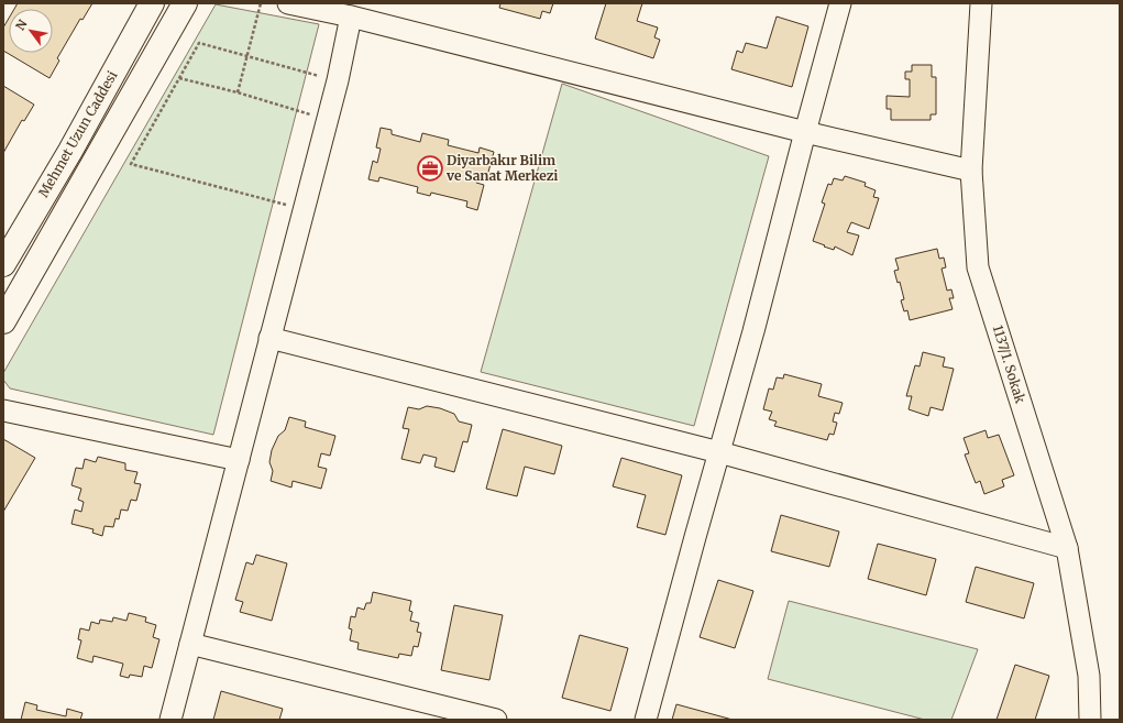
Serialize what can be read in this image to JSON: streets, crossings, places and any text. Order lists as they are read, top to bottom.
{
  "streets": {
    "main road": ["Mehmet Uzun Caddesi"],
    "street": ["1137/1. Sokak"]
  },
  "places": {
    "office": ["Diyarbakır Bilim ve Sanat Merkezi"]
  },
  "north": "top left"
}
